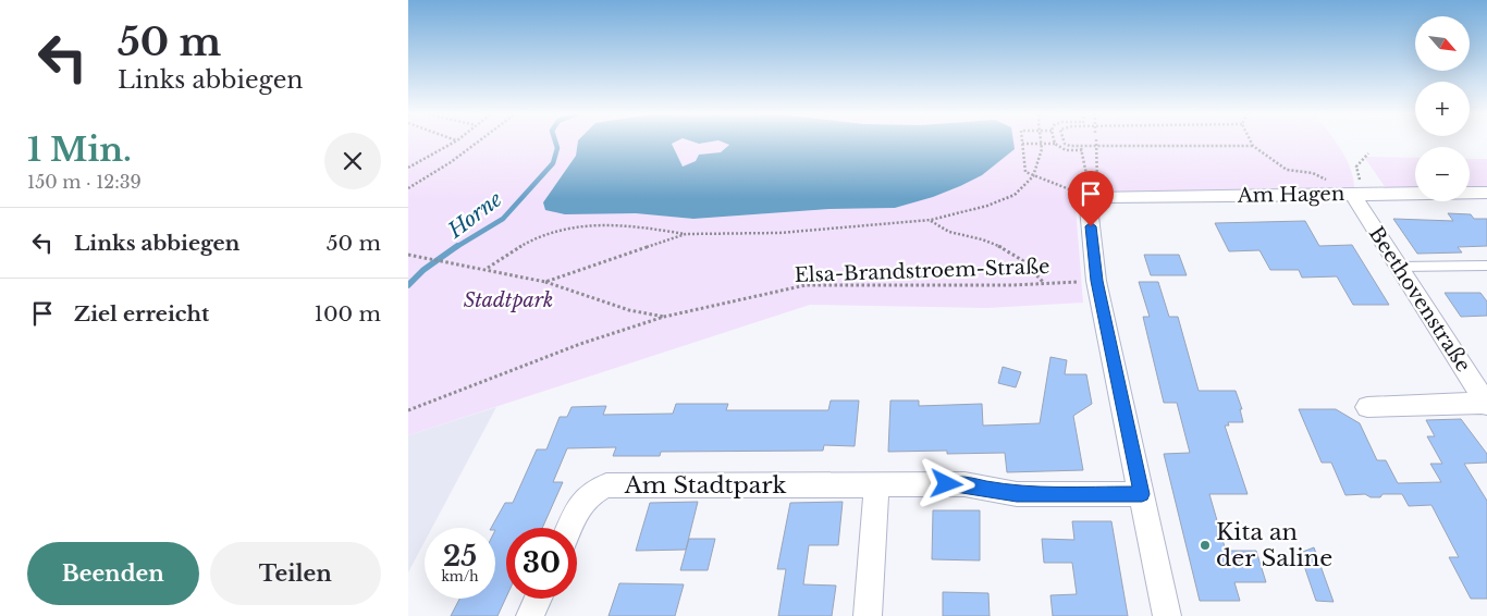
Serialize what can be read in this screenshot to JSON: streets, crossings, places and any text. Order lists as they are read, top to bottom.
{
  "streets": {
    "street": ["Am Hagen", "Beethovenstraße", "Am Stadtpark"],
    "path": ["Elsa-Brandstroem-Straße"]
  },
  "crossings": [
    ["Am Hagen", "Beethovenstraße"]
  ],
  "water": ["Horne"],
  "parks": ["Stadtpark"],
  "places": ["Kita an der Saline"],
  "north": "bottom right",
  "page": {
    "turn": ["50 m", "Links abbiegen"],
    "map_buttons": ["+", "−"],
    "heading": ["1 Min.", "150 m · 12:39"],
    "list": [
      {
        "name": "Links abbiegen",
        "value": "50 m"
      },
      {
        "name": "Ziel erreicht",
        "value": "100 m"
      }
    ],
    "speed": "25 km/h",
    "limit": "30",
    "buttons": ["Beenden", "Teilen"]
  }
}
